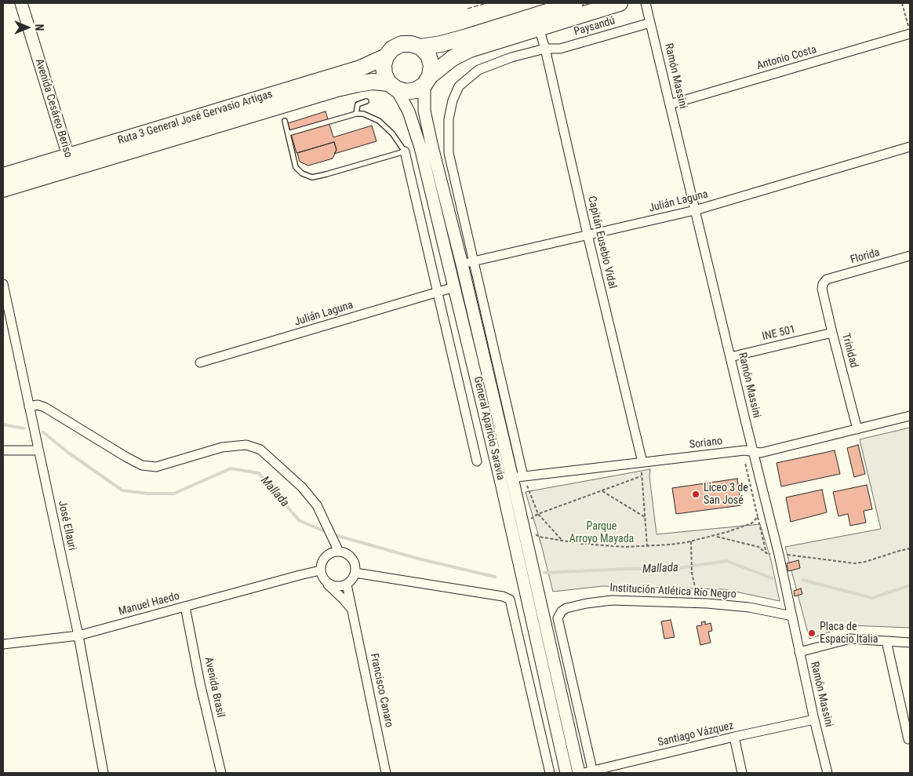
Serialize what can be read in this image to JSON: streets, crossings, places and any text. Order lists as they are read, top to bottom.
{
  "streets": {
    "highway": ["Ruta 3 General José Gervasio Artigas"],
    "main road": ["Avenida Cesáreo Beriso", "General Aparicio Saravia"],
    "street": [
      "Paysandú",
      "Antonio Costa",
      "Ramón Massini",
      "Julián Laguna",
      "Capitán Eusebio Vidal",
      "Florida",
      "INE 501",
      "Trinidad",
      "Soriano",
      "José Ellauri",
      "Institución Atlética Río Negro",
      "Manuel Haedo",
      "Avenida Brasil",
      "Francisco Canaro",
      "Santiago Vázquez"
    ]
  },
  "crossings": [
    ["Paysandú", "Ramón Massini"],
    ["Paysandú", "Capitán Eusebio Vidal"],
    ["Paysandú", "General Aparicio Saravia"],
    ["Antonio Costa", "Ramón Massini"],
    ["Ramón Massini", "Julián Laguna"],
    ["Ramón Massini", "INE 501"],
    ["Ramón Massini", "Soriano"],
    ["Ramón Massini", "Institución Atlética Río Negro"],
    ["Ramón Massini", "Santiago Vázquez"],
    ["Avenida Cesáreo Beriso", "Ruta 3 General José Gervasio Artigas"],
    ["Ruta 3 General José Gervasio Artigas", "General Aparicio Saravia"],
    ["Julián Laguna", "Capitán Eusebio Vidal"],
    ["Julián Laguna", "General Aparicio Saravia"],
    ["Capitán Eusebio Vidal", "General Aparicio Saravia"],
    ["Capitán Eusebio Vidal", "Soriano"],
    ["Florida", "Trinidad"],
    ["INE 501", "Trinidad"],
    ["Trinidad", "Soriano"],
    ["General Aparicio Saravia", "Soriano"],
    ["José Ellauri", "Manuel Haedo"],
    ["Institución Atlética Río Negro", "Santiago Vázquez"],
    ["Manuel Haedo", "Avenida Brasil"],
    ["Manuel Haedo", "Francisco Canaro"]
  ],
  "water": ["Mallada"],
  "parks": ["Parque Arroyo Mayada"],
  "places": ["Liceo 3 de San José", "Placa de Espacio Italia"],
  "north": "right"
}
